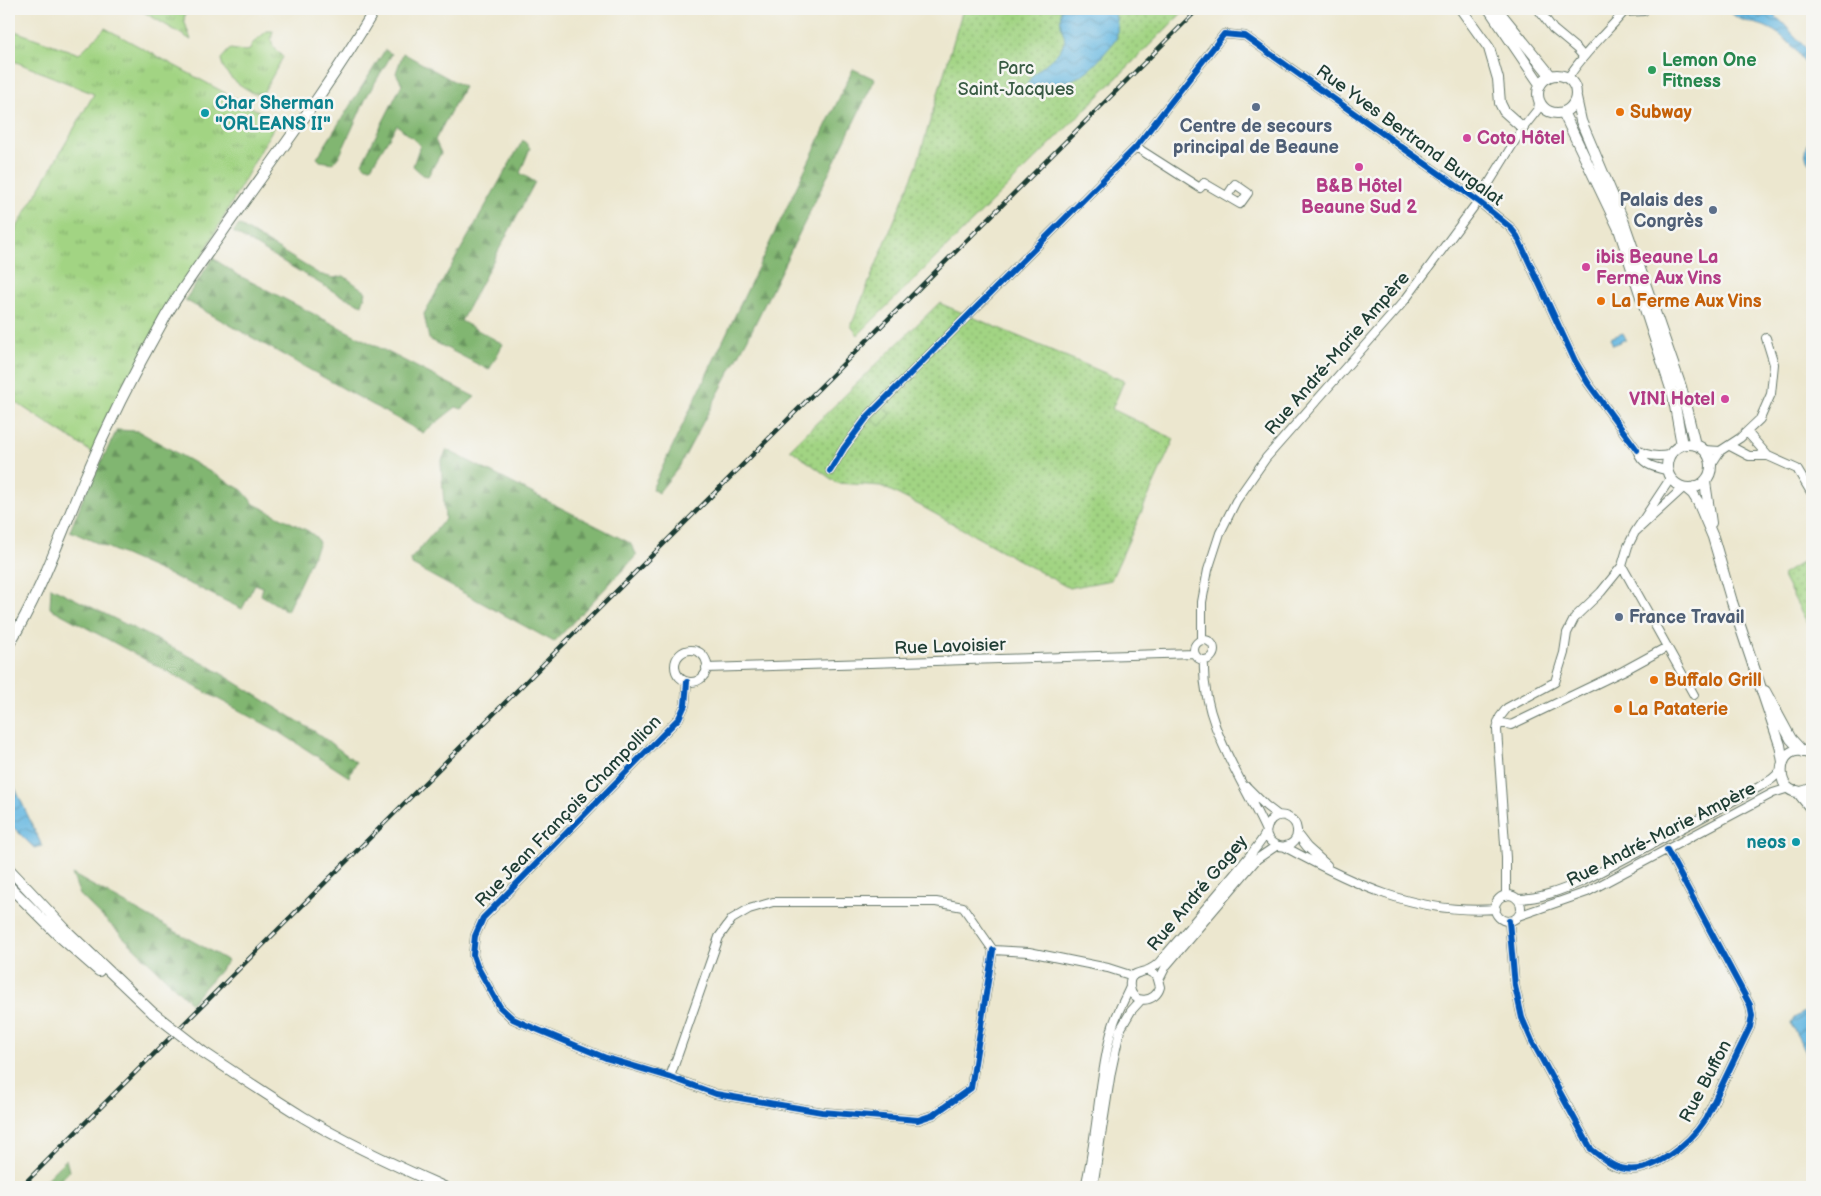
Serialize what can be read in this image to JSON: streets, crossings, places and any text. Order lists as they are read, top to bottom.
{
  "streets": {
    "street": [
      "Rue Yves Bertrand Burgalat",
      "Rue André-Marie Ampère",
      "Rue Lavoisier",
      "Rue Jean François Champollion",
      "Rue André Gagey",
      "Rue Buffon"
    ]
  },
  "crossings": [
    ["Rue Yves Bertrand Burgalat", "Rue André-Marie Ampère"],
    ["Rue André-Marie Ampère", "Rue Lavoisier"],
    ["Rue André-Marie Ampère", "Rue Buffon"],
    ["Rue Lavoisier", "Rue Jean François Champollion"]
  ],
  "parks": ["Parc Saint-Jacques"],
  "places": [
    "Lemon One Fitness",
    "Centre de secours principal de Beaune",
    "Subway",
    "Char Sherman \"ORLEANS II\"",
    "Coto Hôtel",
    "B&B Hôtel Beaune Sud 2",
    "Palais des Congrès",
    "ibis Beaune La Ferme Aux Vins",
    "La Ferme Aux Vins",
    "VINI Hotel",
    "France Travail",
    "Buffalo Grill",
    "La Pataterie",
    "neos"
  ]
}
